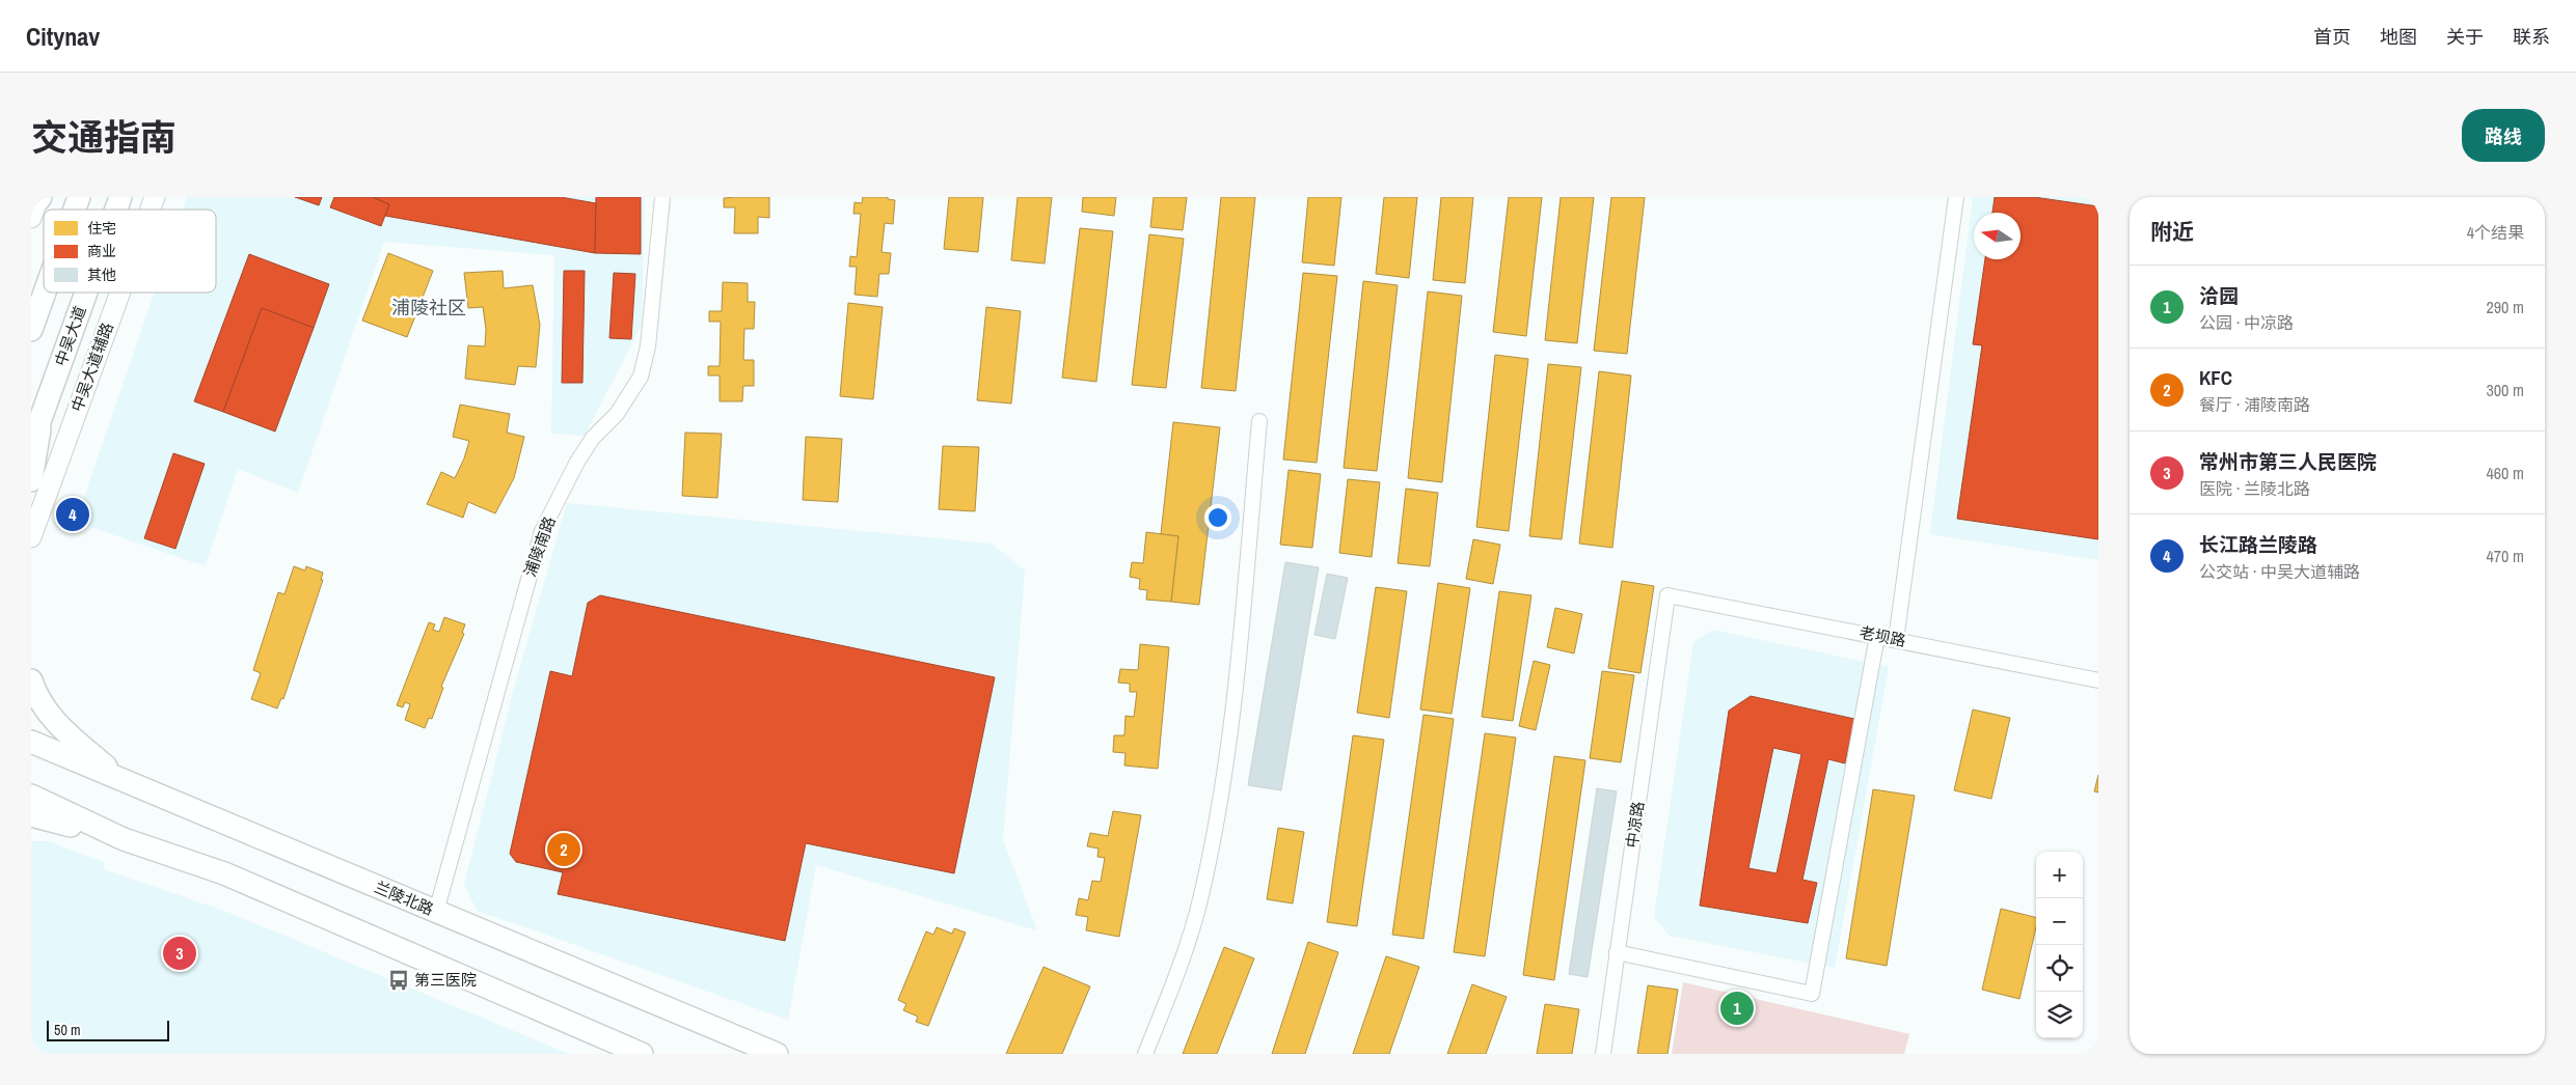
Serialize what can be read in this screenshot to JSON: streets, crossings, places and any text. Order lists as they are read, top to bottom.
{
  "streets": {
    "main road": ["中吴大道", "中吴大道辅路", "兰陵北路"],
    "street": ["浦陵南路", "老坝路", "中凉路"]
  },
  "crossings": [
    ["浦陵南路", "兰陵北路"],
    ["老坝路", "中凉路"]
  ],
  "districts": ["浦陵社区"],
  "places": {
    "bus stop": ["第三医院"]
  },
  "legend": ["住宅", "商业", "其他"],
  "scale_bar": "50 m",
  "north": "left",
  "page": {
    "header": "Citynav",
    "nav": [
      "首页",
      "地图",
      "关于",
      "联系"
    ],
    "title": "交通指南",
    "buttons": "路线",
    "heading": ["附近", "4个结果"],
    "list": [
      {
        "mark": "1",
        "name": "洽园",
        "note": "公园 · 中凉路",
        "value": "290 m"
      },
      {
        "mark": "2",
        "name": "KFC",
        "note": "餐厅 · 浦陵南路",
        "value": "300 m"
      },
      {
        "mark": "3",
        "name": "常州市第三人民医院",
        "note": "医院 · 兰陵北路",
        "value": "460 m"
      },
      {
        "mark": "4",
        "name": "长江路兰陵路",
        "note": "公交站 · 中吴大道辅路",
        "value": "470 m"
      }
    ],
    "pins": [
      "4",
      "2",
      "3",
      "1"
    ],
    "map_buttons": ["+", "−"],
    "scale": "50 m"
  }
}
